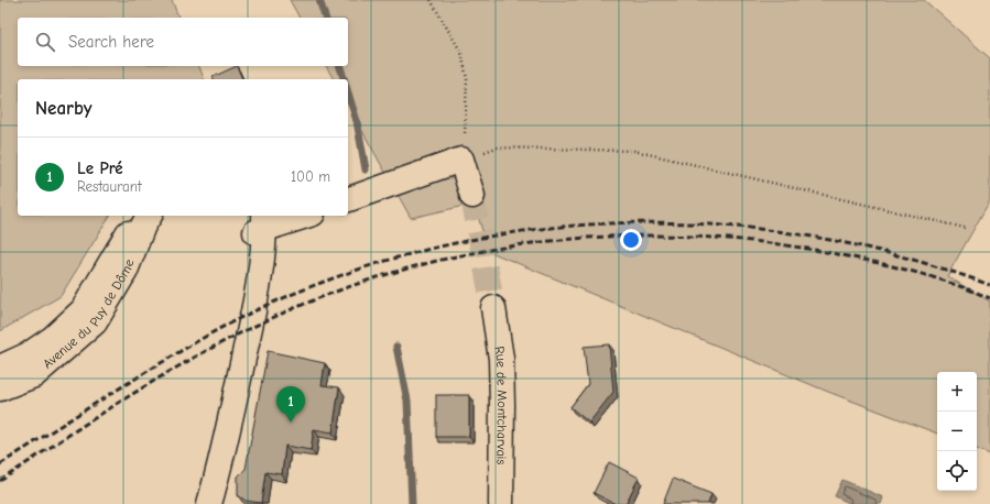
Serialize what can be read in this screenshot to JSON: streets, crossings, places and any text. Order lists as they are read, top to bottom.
{
  "streets": {
    "main road": ["Avenue du Puy de Dôme", "Rue de Montcharvais"]
  },
  "page": {
    "search": "Search here",
    "heading": "Nearby",
    "list": [
      {
        "mark": "1",
        "name": "Le Pré",
        "note": "Restaurant",
        "value": "100 m"
      }
    ],
    "map_buttons": ["+", "−"],
    "pins": "1"
  }
}
